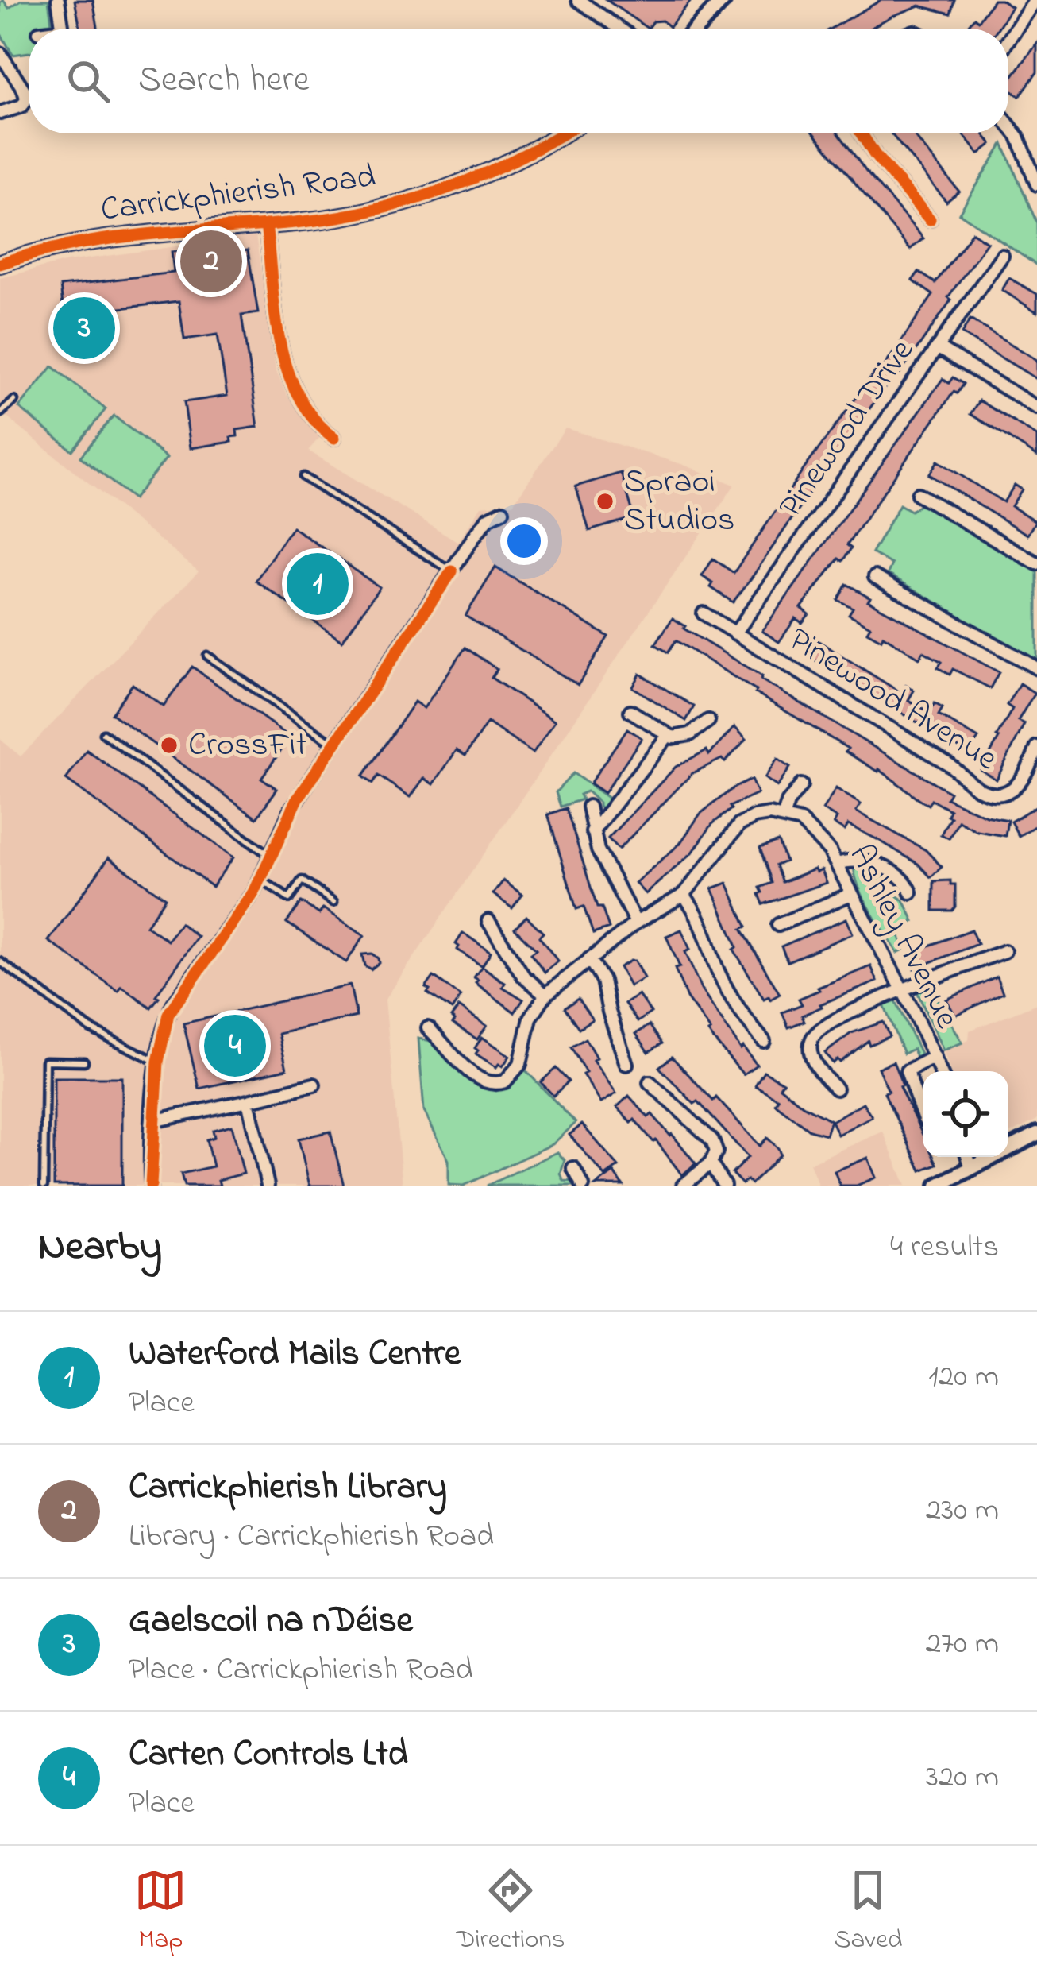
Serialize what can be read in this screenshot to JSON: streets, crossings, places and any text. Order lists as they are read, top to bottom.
{
  "streets": {
    "street": [
      "Carrickphierish Road",
      "Pinewood Drive",
      "Pinewood Avenue",
      "Ashley Avenue"
    ]
  },
  "crossings": [
    ["Pinewood Drive", "Pinewood Avenue"]
  ],
  "places": ["Spraoi Studios", "CrossFit"],
  "page": {
    "search": "Search here",
    "pins": [
      "2",
      "3",
      "1",
      "4"
    ],
    "heading": ["Nearby", "4 results"],
    "list": [
      {
        "mark": "1",
        "name": "Waterford Mails Centre",
        "note": "Place",
        "value": "120 m"
      },
      {
        "mark": "2",
        "name": "Carrickphierish Library",
        "note": "Library · Carrickphierish Road",
        "value": "230 m"
      },
      {
        "mark": "3",
        "name": "Gaelscoil na nDéise",
        "note": "Place · Carrickphierish Road",
        "value": "270 m"
      },
      {
        "mark": "4",
        "name": "Carten Controls Ltd",
        "note": "Place",
        "value": "320 m"
      }
    ],
    "nav": ["Map", "Directions", "Saved"]
  }
}
